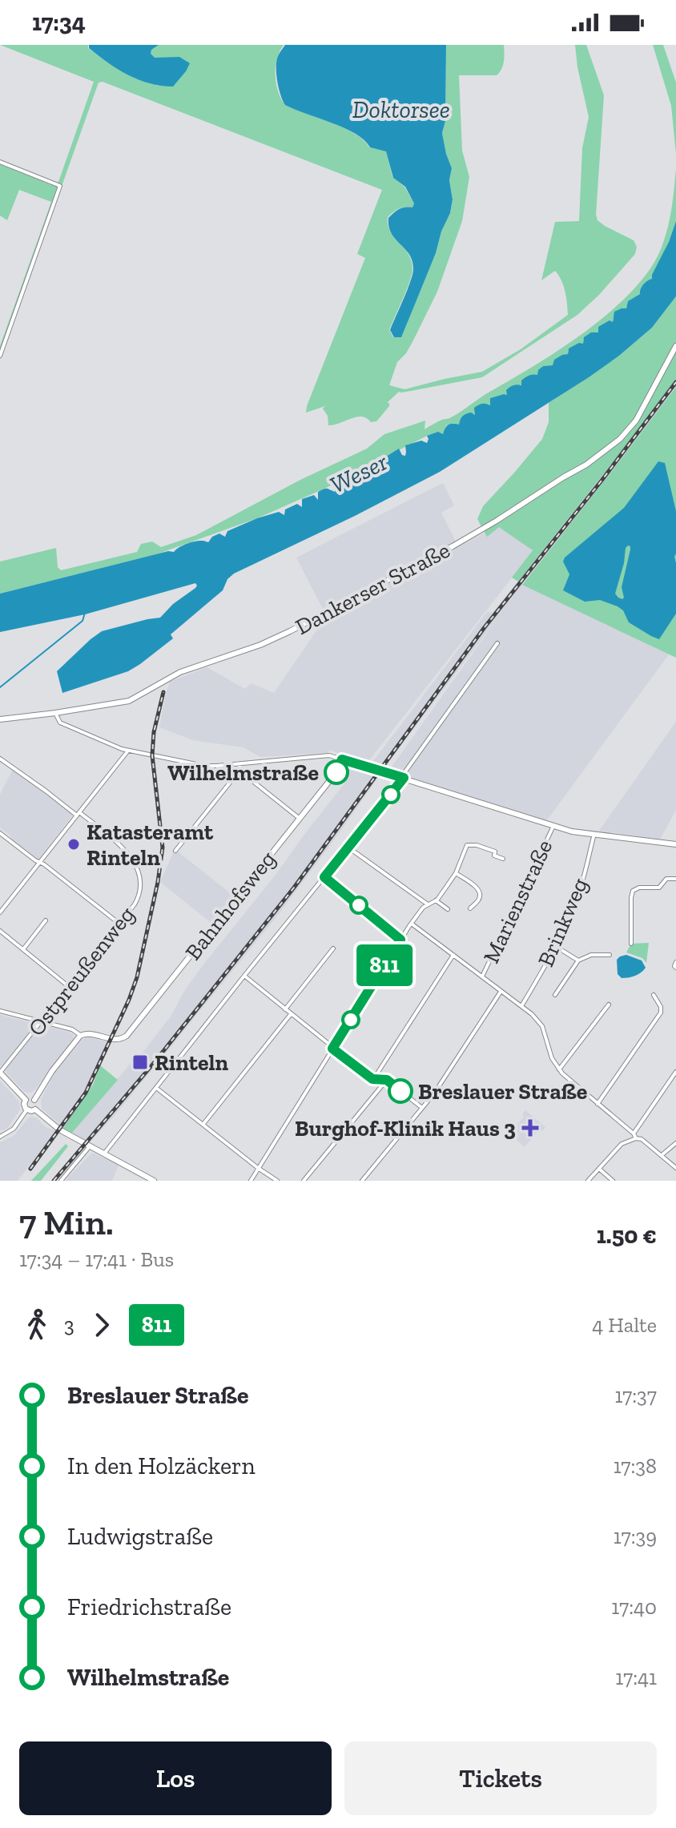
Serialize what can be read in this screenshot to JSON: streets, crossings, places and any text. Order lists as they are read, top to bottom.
{
  "streets": {
    "main road": ["Dankerser Straße", "Bahnhofsweg"],
    "street": ["Marienstraße", "Brinkweg", "Ostpreußenweg"]
  },
  "water": ["Doktorsee", "Weser"],
  "places": {
    "other": ["Wilhelmstraße", "Katasteramt Rinteln", "Breslauer Straße"],
    "transit": ["Rinteln"],
    "health": ["Burghof-Klinik Haus 3"]
  },
  "lines": ["bus line 811"],
  "page": {
    "status": "17:34",
    "on_map": "811",
    "heading": ["7 Min.", "17:34 – 17:41 · Bus", "1.50 €"],
    "legs": ["3", "811", "4 Halte"],
    "list": [
      {
        "name": "Breslauer Straße",
        "value": "17:37"
      },
      {
        "name": "In den Holzäckern",
        "value": "17:38"
      },
      {
        "name": "Ludwigstraße",
        "value": "17:39"
      },
      {
        "name": "Friedrichstraße",
        "value": "17:40"
      },
      {
        "name": "Wilhelmstraße",
        "value": "17:41"
      }
    ],
    "buttons": ["Los", "Tickets"]
  }
}
